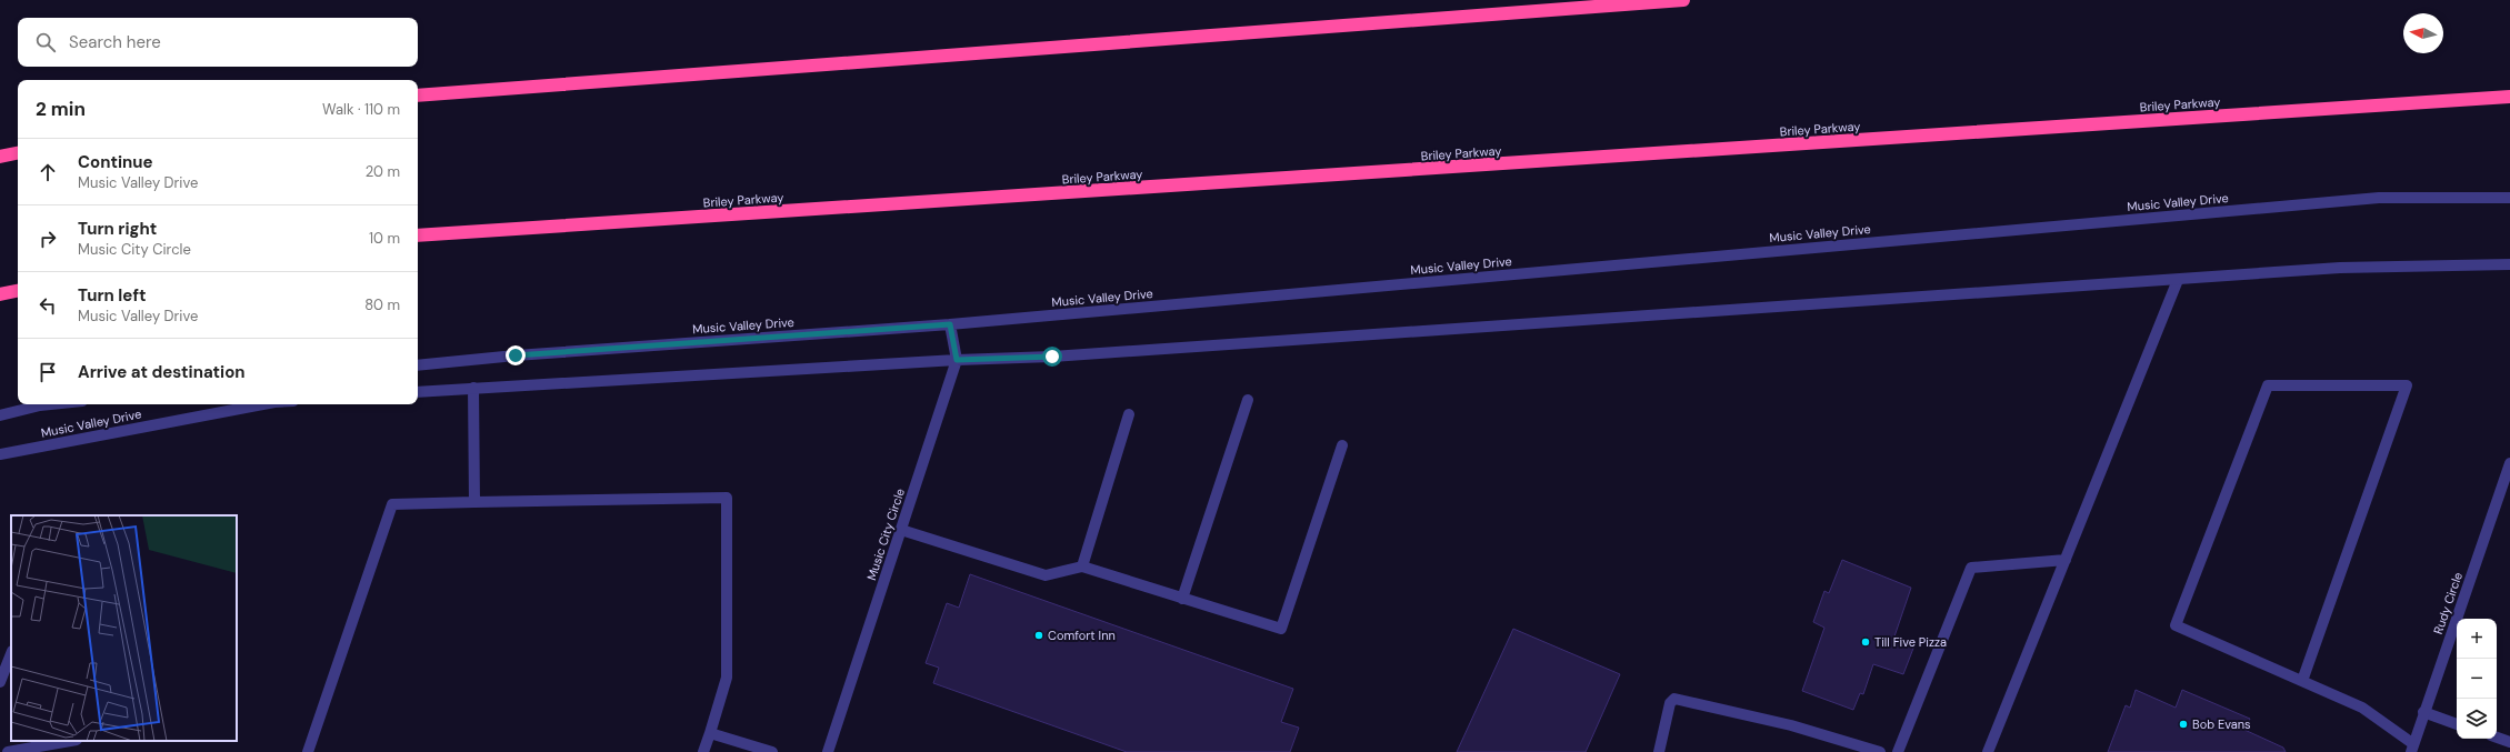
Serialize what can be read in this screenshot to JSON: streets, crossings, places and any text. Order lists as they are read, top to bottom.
{
  "streets": {
    "highway": ["Briley Parkway"],
    "street": ["Music Valley Drive", "Music City Circle", "Rudy Circle"]
  },
  "crossings": [
    ["Music Valley Drive", "Music City Circle"]
  ],
  "places": ["Comfort Inn", "Till Five Pizza", "Bob Evans"],
  "north": "left",
  "page": {
    "search": "Search here",
    "heading": ["2 min", "Walk · 110 m"],
    "list": [
      ["Continue", "Music Valley Drive", "20 m"],
      ["Turn right", "Music City Circle", "10 m"],
      ["Turn left", "Music Valley Drive", "80 m"],
      "Arrive at destination"
    ],
    "map_buttons": ["+", "−"]
  }
}
